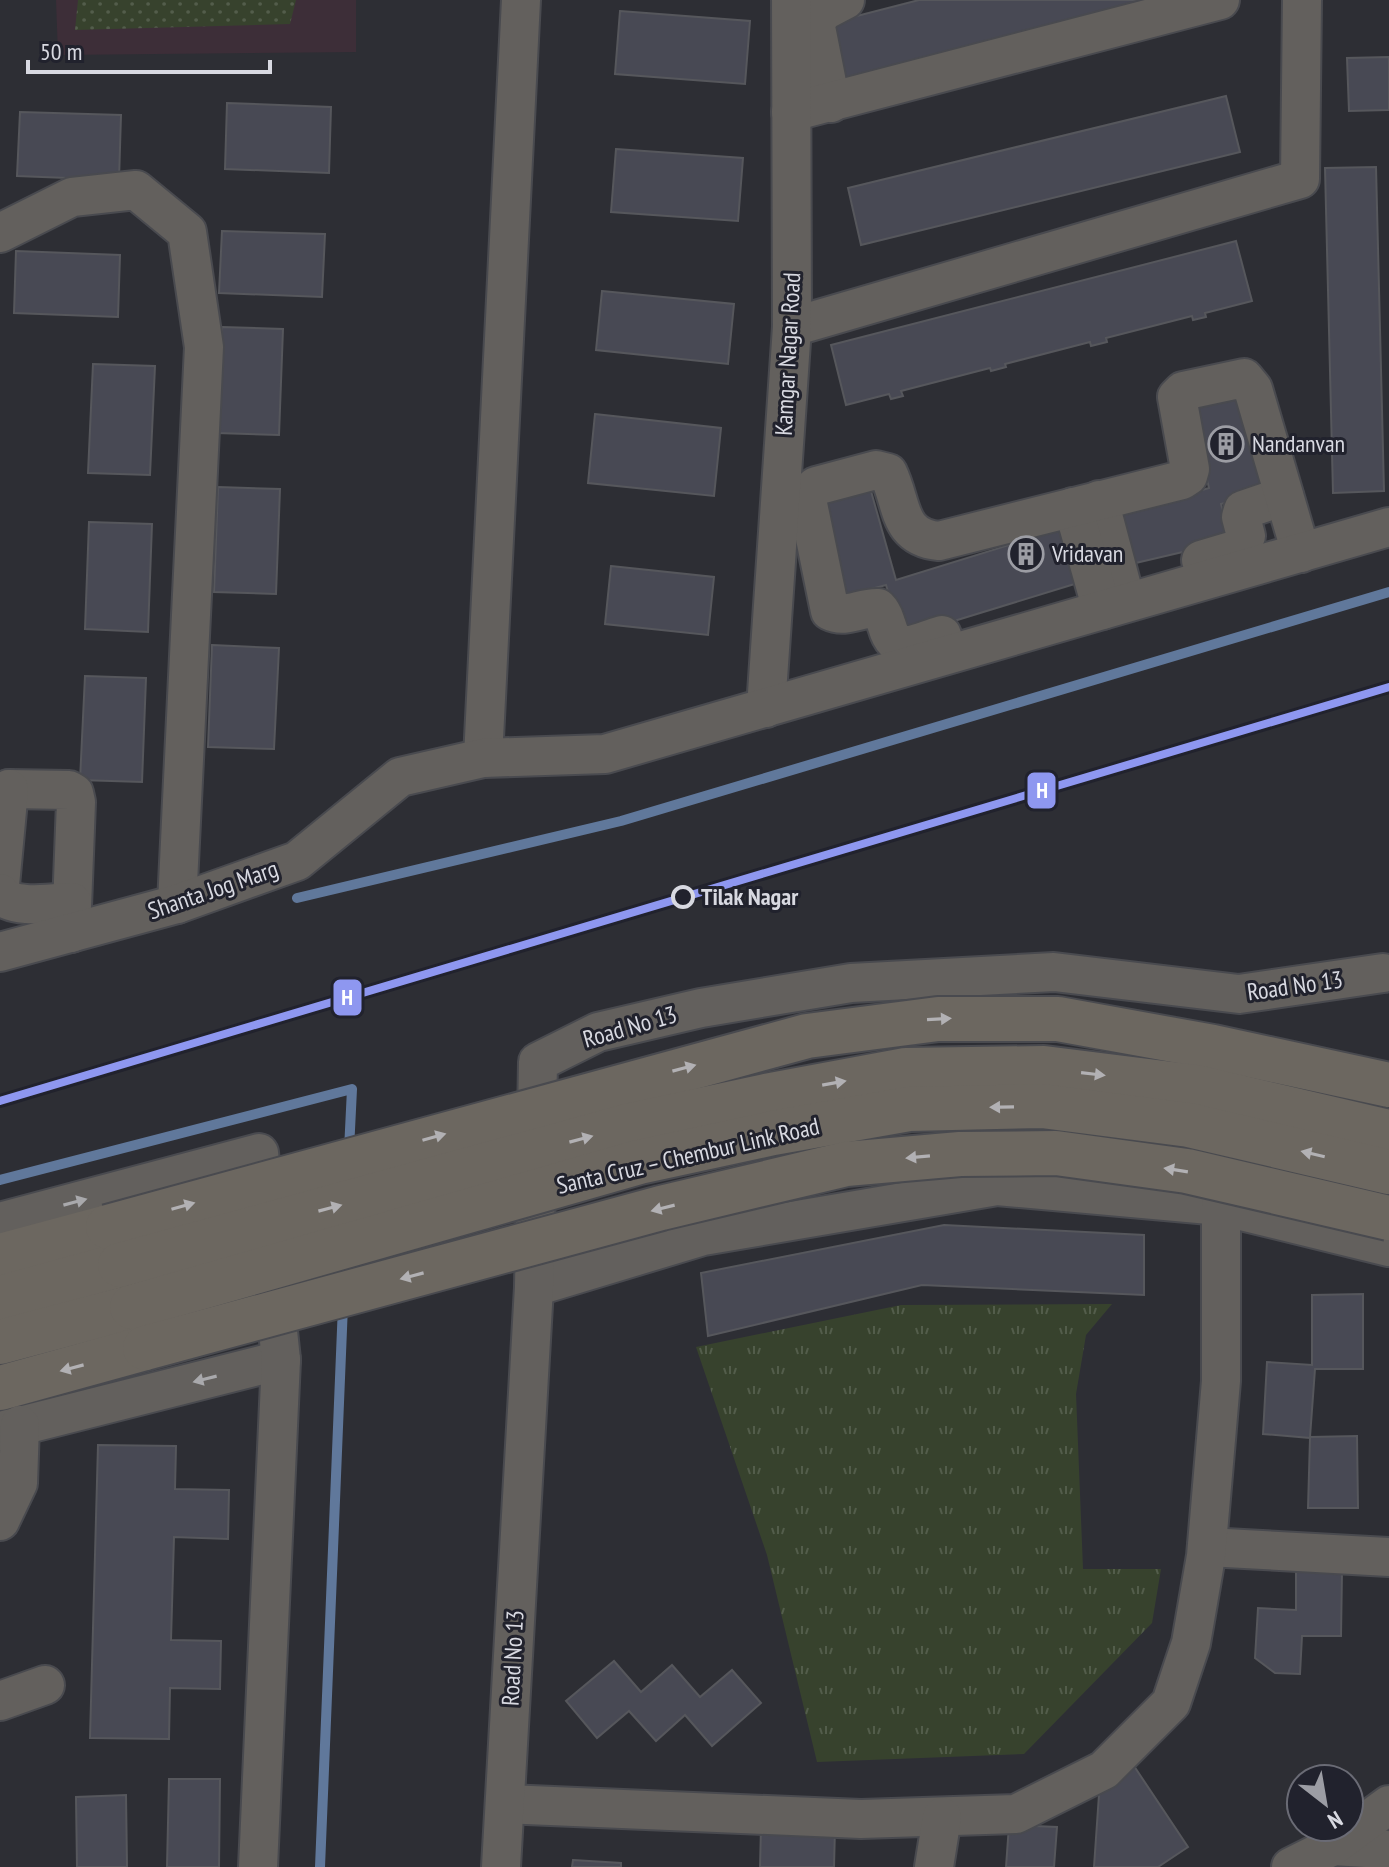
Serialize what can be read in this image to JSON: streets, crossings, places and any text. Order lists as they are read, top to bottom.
{
  "streets": {
    "highway": ["Santa Cruz – Chembur Link Road"],
    "street": ["Kamgar Nagar Road", "Shanta Jog Marg", "Road No 13"]
  },
  "places": {
    "building": ["Nandanvan", "Vridavan"],
    "other": ["Tilak Nagar"]
  },
  "lines": ["transit line H"],
  "scale_bar": "50 m",
  "north": "bottom right"
}
